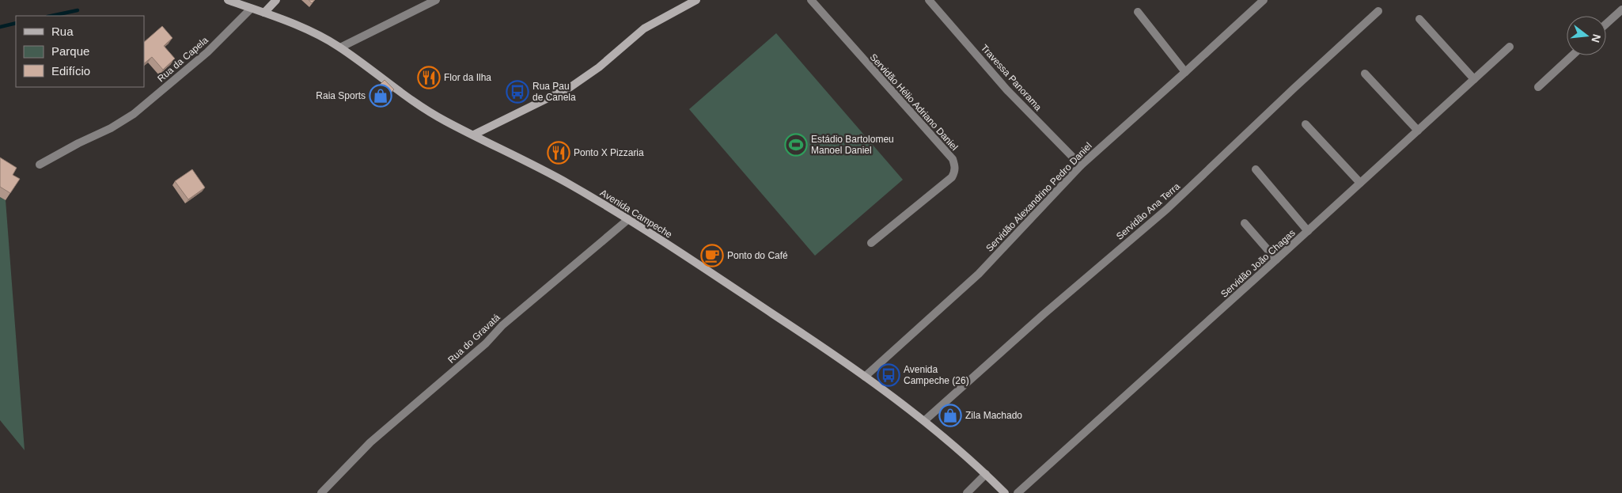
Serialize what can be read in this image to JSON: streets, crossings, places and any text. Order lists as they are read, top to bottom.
{
  "streets": {
    "main road": ["Avenida Campeche"],
    "street": [
      "Rua da Capela",
      "Travessa Panorama",
      "Servidão Hélio Adriano Daniel",
      "Servidão Alexandrino Pedro Daniel",
      "Servidão Ana Terra",
      "Servidão João Chagas",
      "Rua do Gravatá"
    ]
  },
  "crossings": [
    ["Rua da Capela", "Avenida Campeche"],
    ["Travessa Panorama", "Servidão Alexandrino Pedro Daniel"],
    ["Servidão Alexandrino Pedro Daniel", "Avenida Campeche"],
    ["Servidão Ana Terra", "Avenida Campeche"],
    ["Avenida Campeche", "Rua do Gravatá"]
  ],
  "places": {
    "restaurant": ["Flor da Ilha", "Ponto X Pizzaria"],
    "bus stop": ["Rua Pau de Canela", "Avenida Campeche (26)"],
    "shop": ["Raia Sports", "Zila Machado"],
    "sports": ["Estádio Bartolomeu Manoel Daniel"],
    "cafe": ["Ponto do Café"]
  },
  "legend": ["Rua", "Parque", "Edifício"],
  "north": "right"
}
